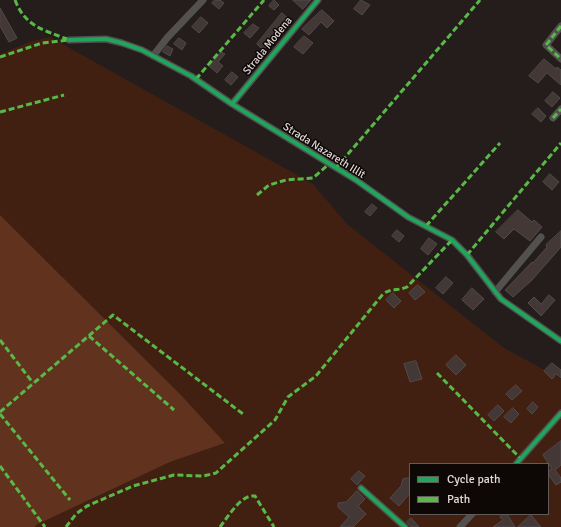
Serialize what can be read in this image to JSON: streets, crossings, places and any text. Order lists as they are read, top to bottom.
{
  "streets": {
    "street": ["Strada Modena", "Strada Nazareth Illit"]
  },
  "crossings": [
    ["Strada Modena", "Strada Nazareth Illit"]
  ],
  "legend": ["Cycle path", "Path"]
}
